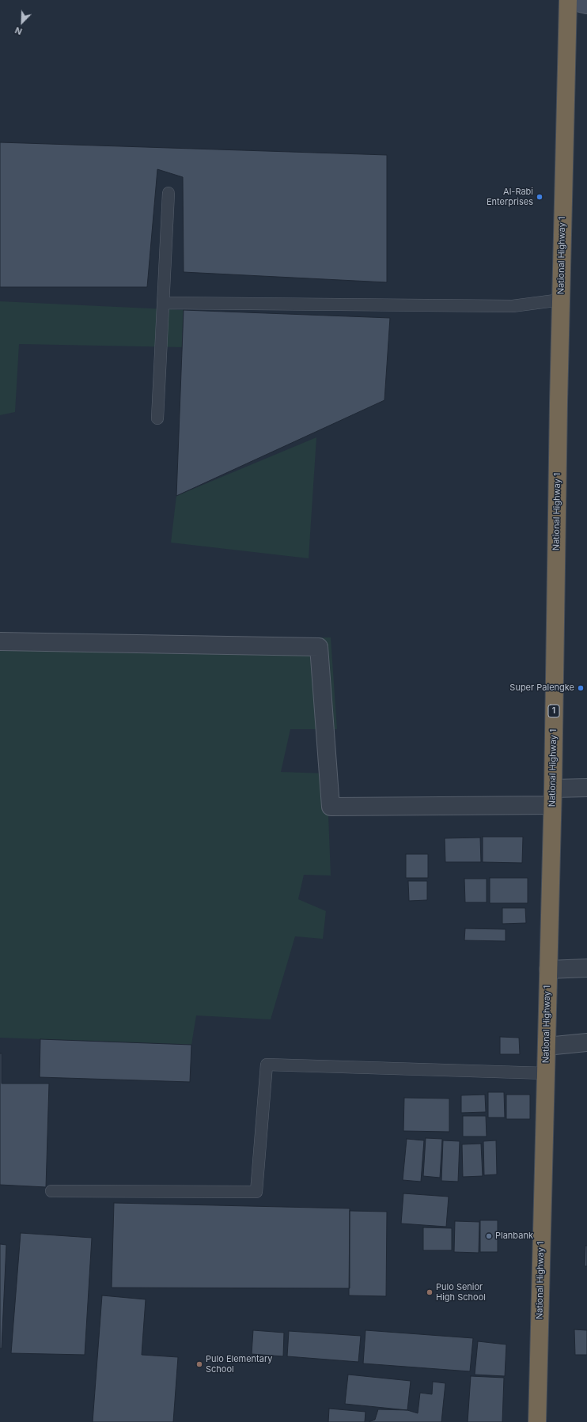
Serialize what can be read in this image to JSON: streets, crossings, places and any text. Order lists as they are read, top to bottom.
{
  "streets": {
    "highway": ["National Highway 1", "1"]
  },
  "places": [
    "Al-Rabi Enterprises",
    "Super Palengke",
    "Planbank",
    "Pulo Senior High School",
    "Pulo Elementary School"
  ],
  "north": "bottom left"
}
